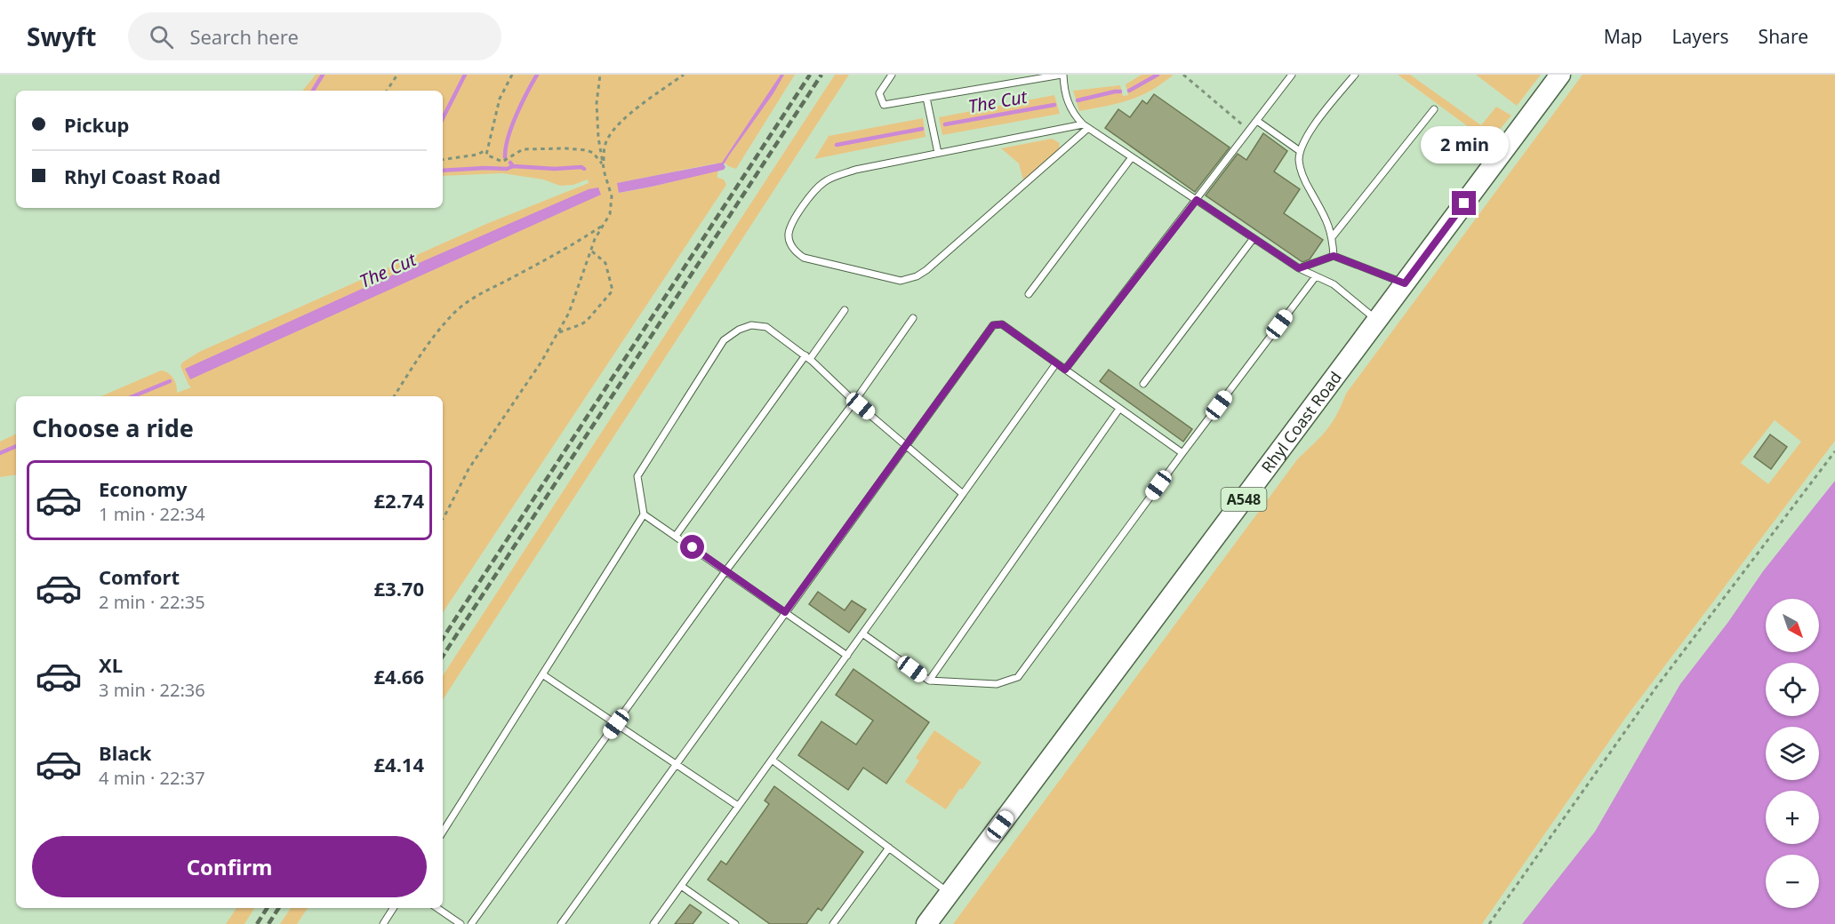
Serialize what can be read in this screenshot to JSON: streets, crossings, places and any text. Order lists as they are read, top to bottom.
{
  "streets": {
    "main road": ["Rhyl Coast Road", "A548"]
  },
  "water": ["The Cut"],
  "north": "bottom right",
  "page": {
    "header": "Swyft",
    "search": "Search here",
    "nav": ["Map", "Layers", "Share"],
    "banner": ["Pickup", "Rhyl Coast Road"],
    "bubble": "2 min",
    "heading": "Choose a ride",
    "list": [
      {
        "name": "Economy",
        "note": "1 min · 22:34",
        "value": "£2.74"
      },
      {
        "name": "Comfort",
        "note": "2 min · 22:35",
        "value": "£3.70"
      },
      {
        "name": "XL",
        "note": "3 min · 22:36",
        "value": "£4.66"
      },
      {
        "name": "Black",
        "note": "4 min · 22:37",
        "value": "£4.14"
      }
    ],
    "map_buttons": ["+", "−"],
    "buttons": "Confirm"
  }
}
